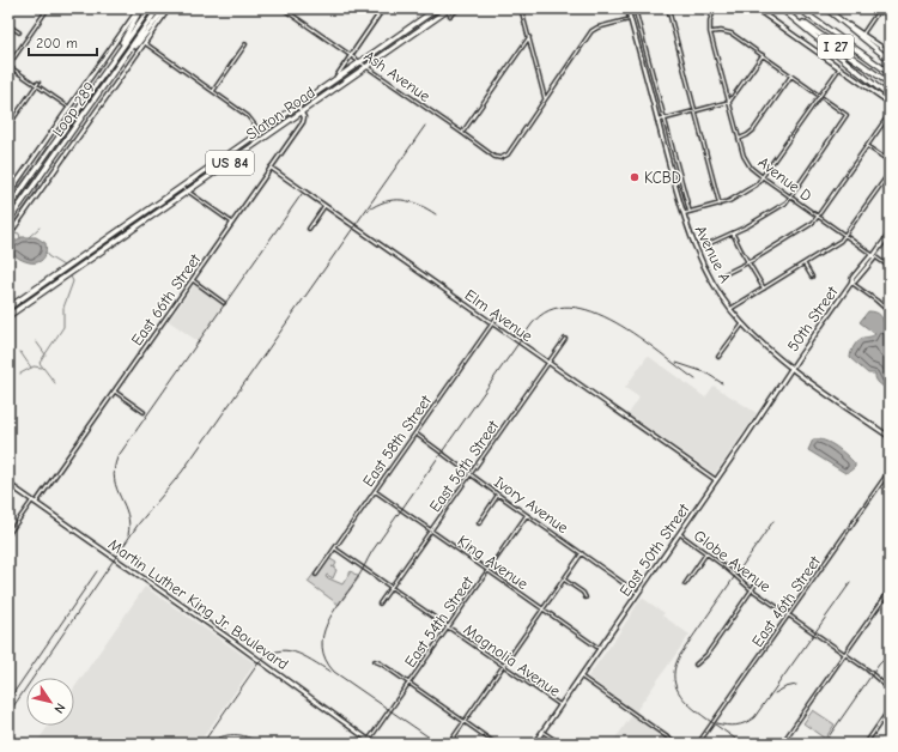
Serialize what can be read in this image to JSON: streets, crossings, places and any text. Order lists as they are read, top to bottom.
{
  "streets": {
    "highway": [
      "I 27",
      "Loop 289",
      "Slaton Road",
      "US 84"
    ],
    "main road": [
      "Avenue A",
      "50th Street",
      "East 50th Street",
      "Martin Luther King Jr. Boulevard"
    ],
    "street": [
      "Ash Avenue",
      "Avenue D",
      "East 66th Street",
      "Elm Avenue",
      "East 58th Street",
      "East 56th Street",
      "Ivory Avenue",
      "Globe Avenue",
      "King Avenue",
      "East 46th Street",
      "East 54th Street",
      "Magnolia Avenue"
    ]
  },
  "crossings": [
    ["Ash Avenue", "Slaton Road"],
    ["Slaton Road", "East 66th Street"],
    ["Avenue D", "50th Street"],
    ["Avenue A", "50th Street"],
    ["Avenue A", "East 50th Street"],
    ["East 66th Street", "Elm Avenue"],
    ["East 66th Street", "Martin Luther King Jr. Boulevard"],
    ["Elm Avenue", "East 58th Street"],
    ["Elm Avenue", "East 56th Street"],
    ["Elm Avenue", "East 50th Street"],
    ["50th Street", "East 50th Street"],
    ["East 58th Street", "Ivory Avenue"],
    ["East 58th Street", "King Avenue"],
    ["East 58th Street", "Magnolia Avenue"],
    ["East 56th Street", "Ivory Avenue"],
    ["East 56th Street", "King Avenue"],
    ["East 56th Street", "Magnolia Avenue"],
    ["Ivory Avenue", "East 50th Street"],
    ["Ivory Avenue", "East 54th Street"],
    ["East 50th Street", "Globe Avenue"],
    ["East 50th Street", "King Avenue"],
    ["East 50th Street", "Magnolia Avenue"],
    ["Globe Avenue", "East 46th Street"],
    ["King Avenue", "East 54th Street"],
    ["Martin Luther King Jr. Boulevard", "East 54th Street"],
    ["East 54th Street", "Magnolia Avenue"]
  ],
  "places": ["KCBD"],
  "scale_bar": "200 m",
  "north": "bottom right"
}
